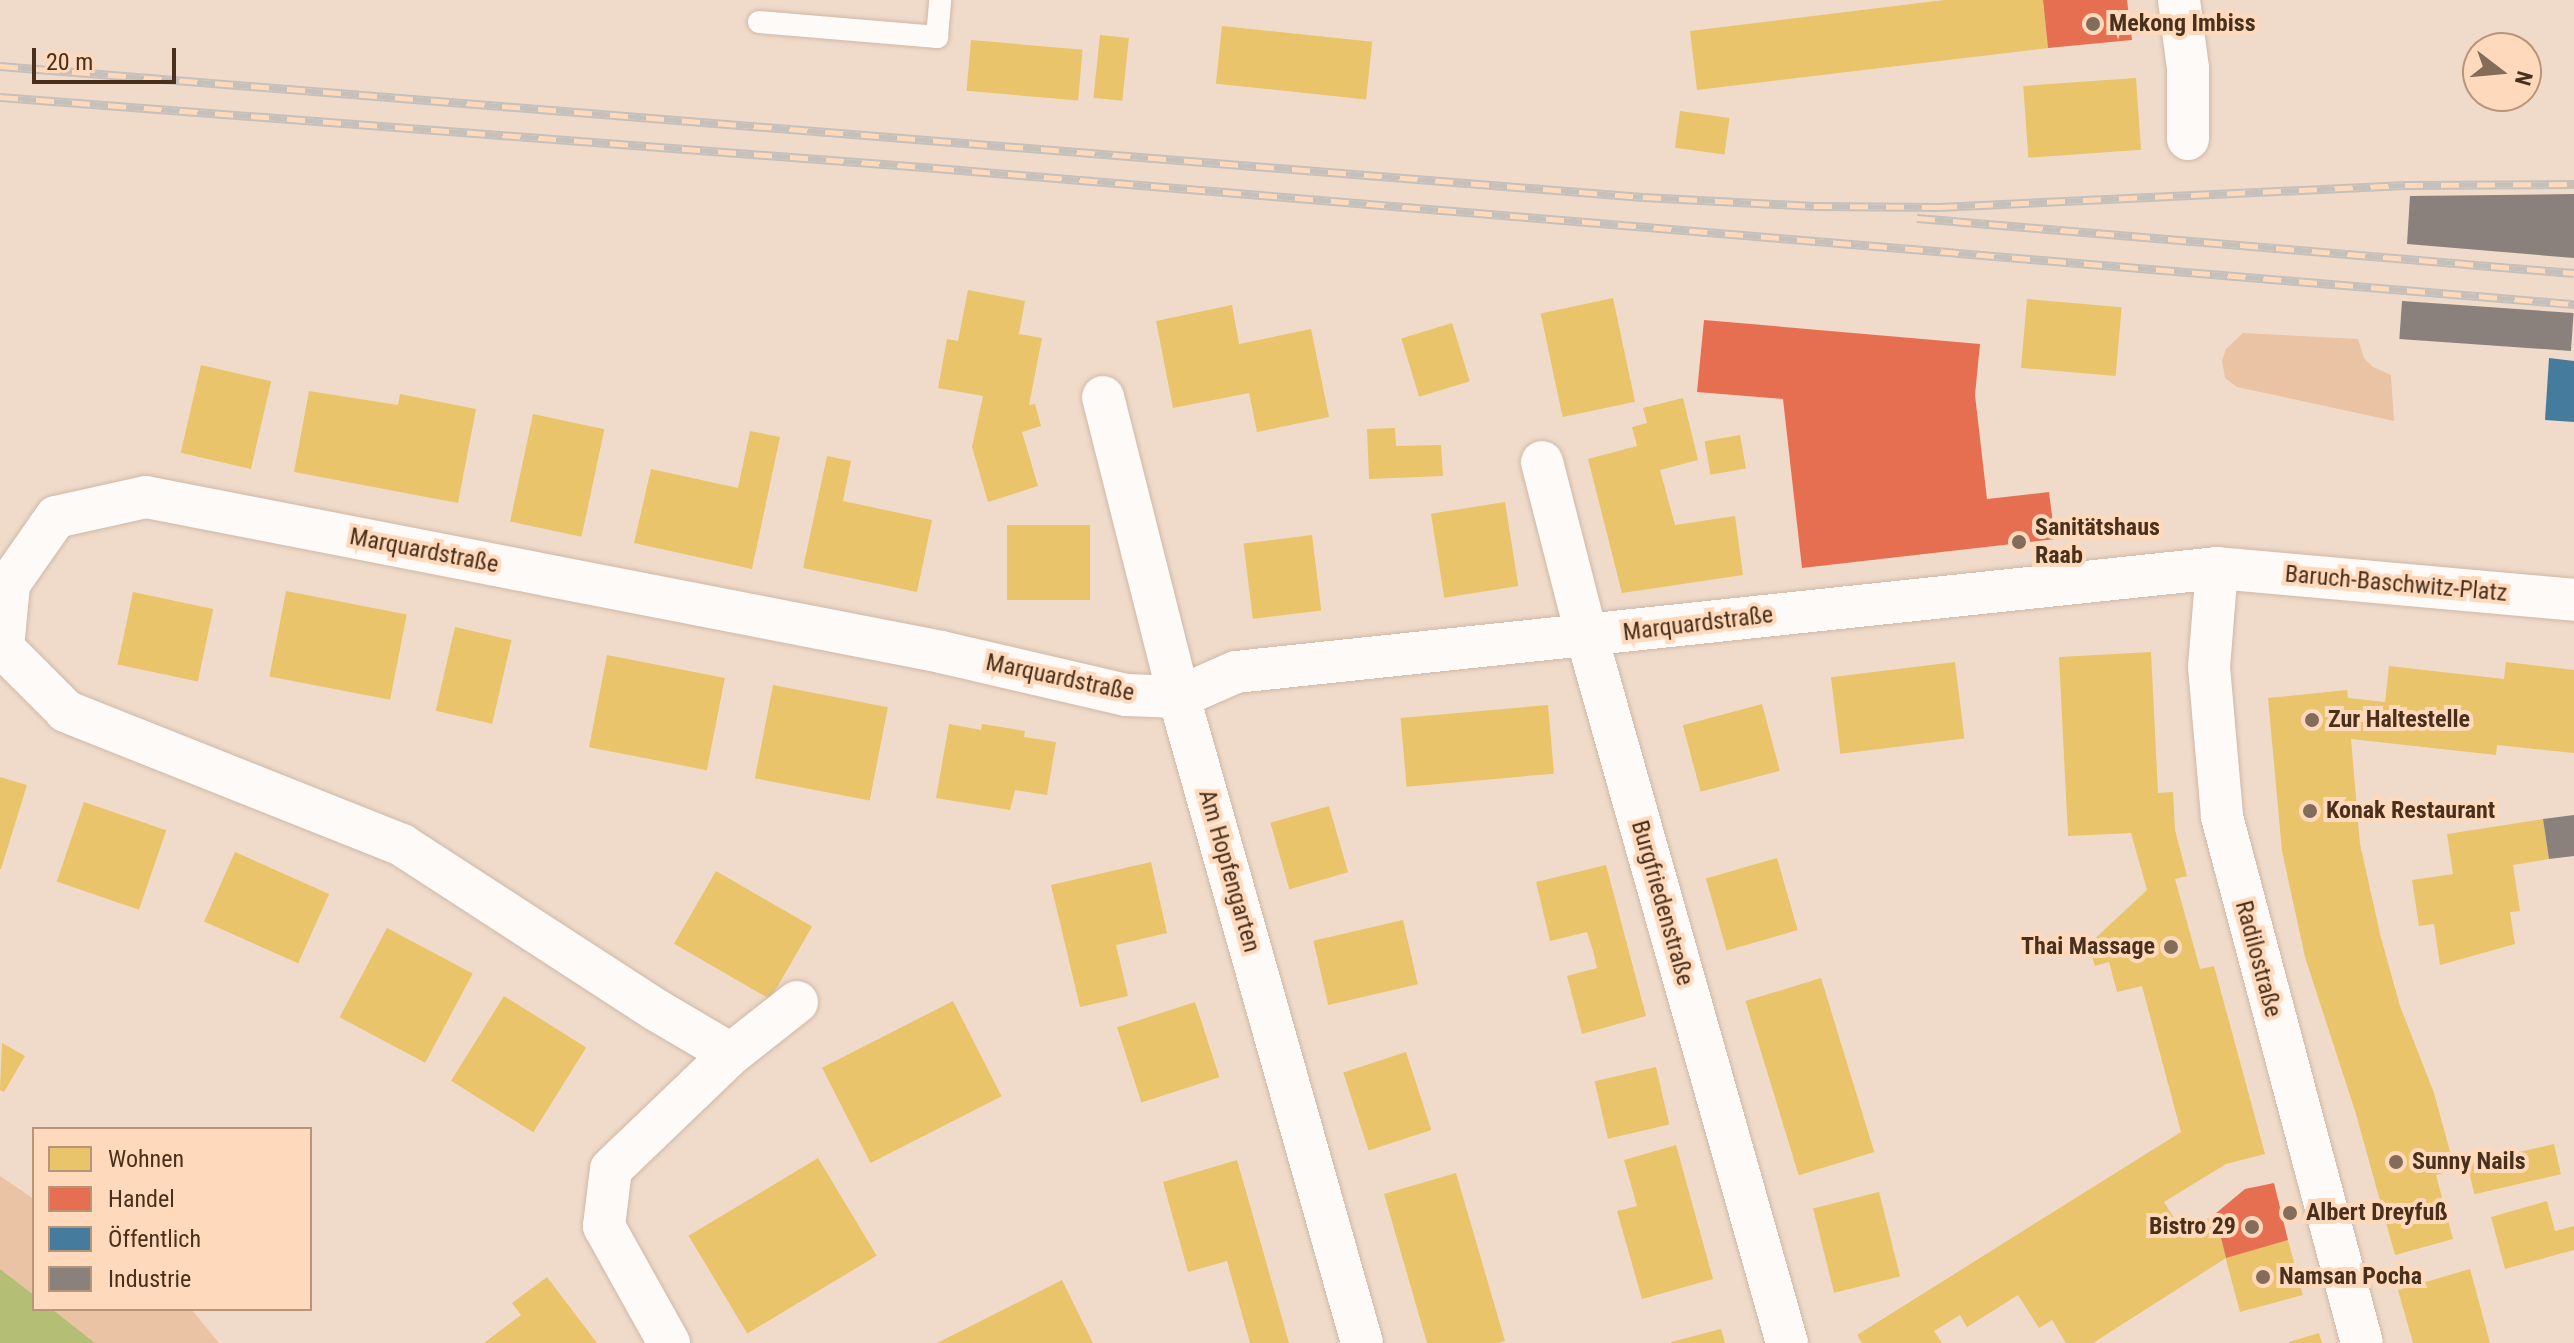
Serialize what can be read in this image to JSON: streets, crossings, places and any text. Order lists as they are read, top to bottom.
{
  "streets": {
    "street": [
      "Marquardstraße",
      "Baruch-Baschwitz-Platz",
      "Am Hopfengarten",
      "Burgfriedenstraße",
      "Radilostraße"
    ]
  },
  "crossings": [
    ["Marquardstraße", "Baruch-Baschwitz-Platz"],
    ["Marquardstraße", "Am Hopfengarten"],
    ["Marquardstraße", "Burgfriedenstraße"],
    ["Marquardstraße", "Radilostraße"],
    ["Baruch-Baschwitz-Platz", "Radilostraße"]
  ],
  "places": [
    "Mekong Imbiss",
    "Sanitätshaus Raab",
    "Zur Haltestelle",
    "Konak Restaurant",
    "Thai Massage",
    "Sunny Nails",
    "Albert Dreyfuß",
    "Bistro 29",
    "Namsan Pocha"
  ],
  "legend": [
    "Wohnen",
    "Handel",
    "Öffentlich",
    "Industrie"
  ],
  "scale_bar": "20 m",
  "north": "right"
}
